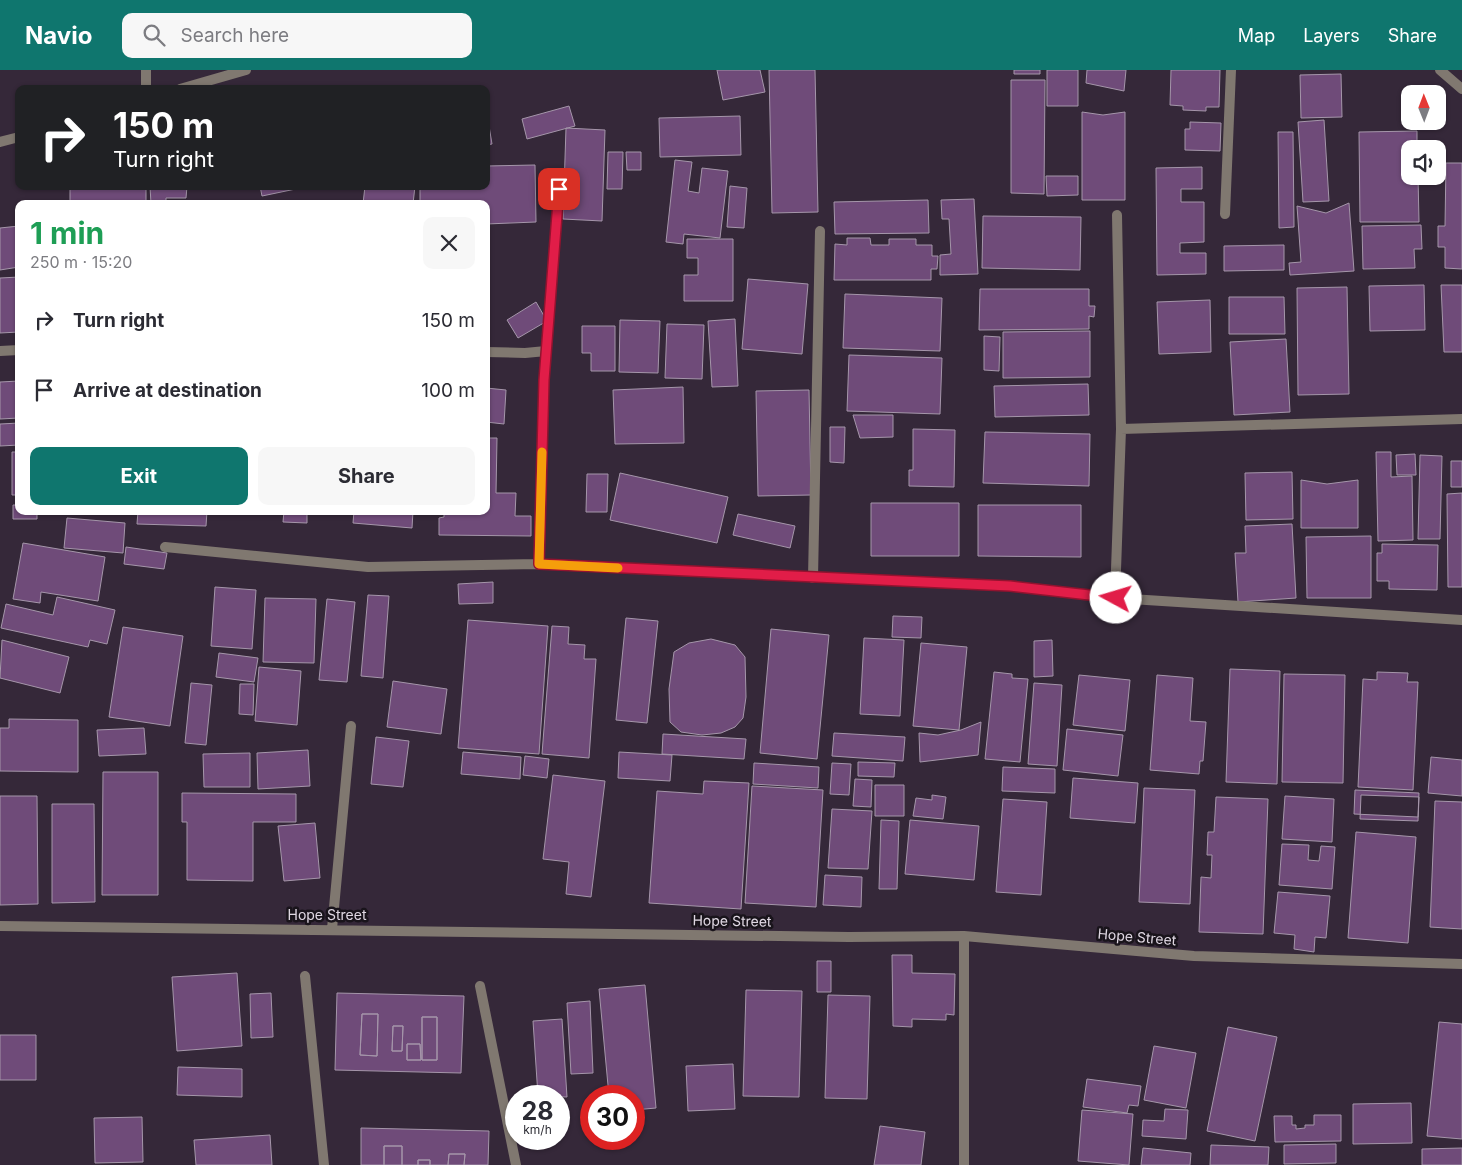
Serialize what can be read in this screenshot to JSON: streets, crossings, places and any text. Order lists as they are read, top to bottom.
{
  "streets": {
    "street": ["Hope Street"]
  },
  "north": "top",
  "page": {
    "header": "Navio",
    "search": "Search here",
    "nav": ["Map", "Layers", "Share"],
    "turn": ["150 m", "Turn right"],
    "heading": ["1 min", "250 m · 15:20"],
    "list": [
      {
        "name": "Turn right",
        "value": "150 m"
      },
      {
        "name": "Arrive at destination",
        "value": "100 m"
      }
    ],
    "buttons": ["Exit", "Share"],
    "speed": "28 km/h",
    "limit": "30"
  }
}
